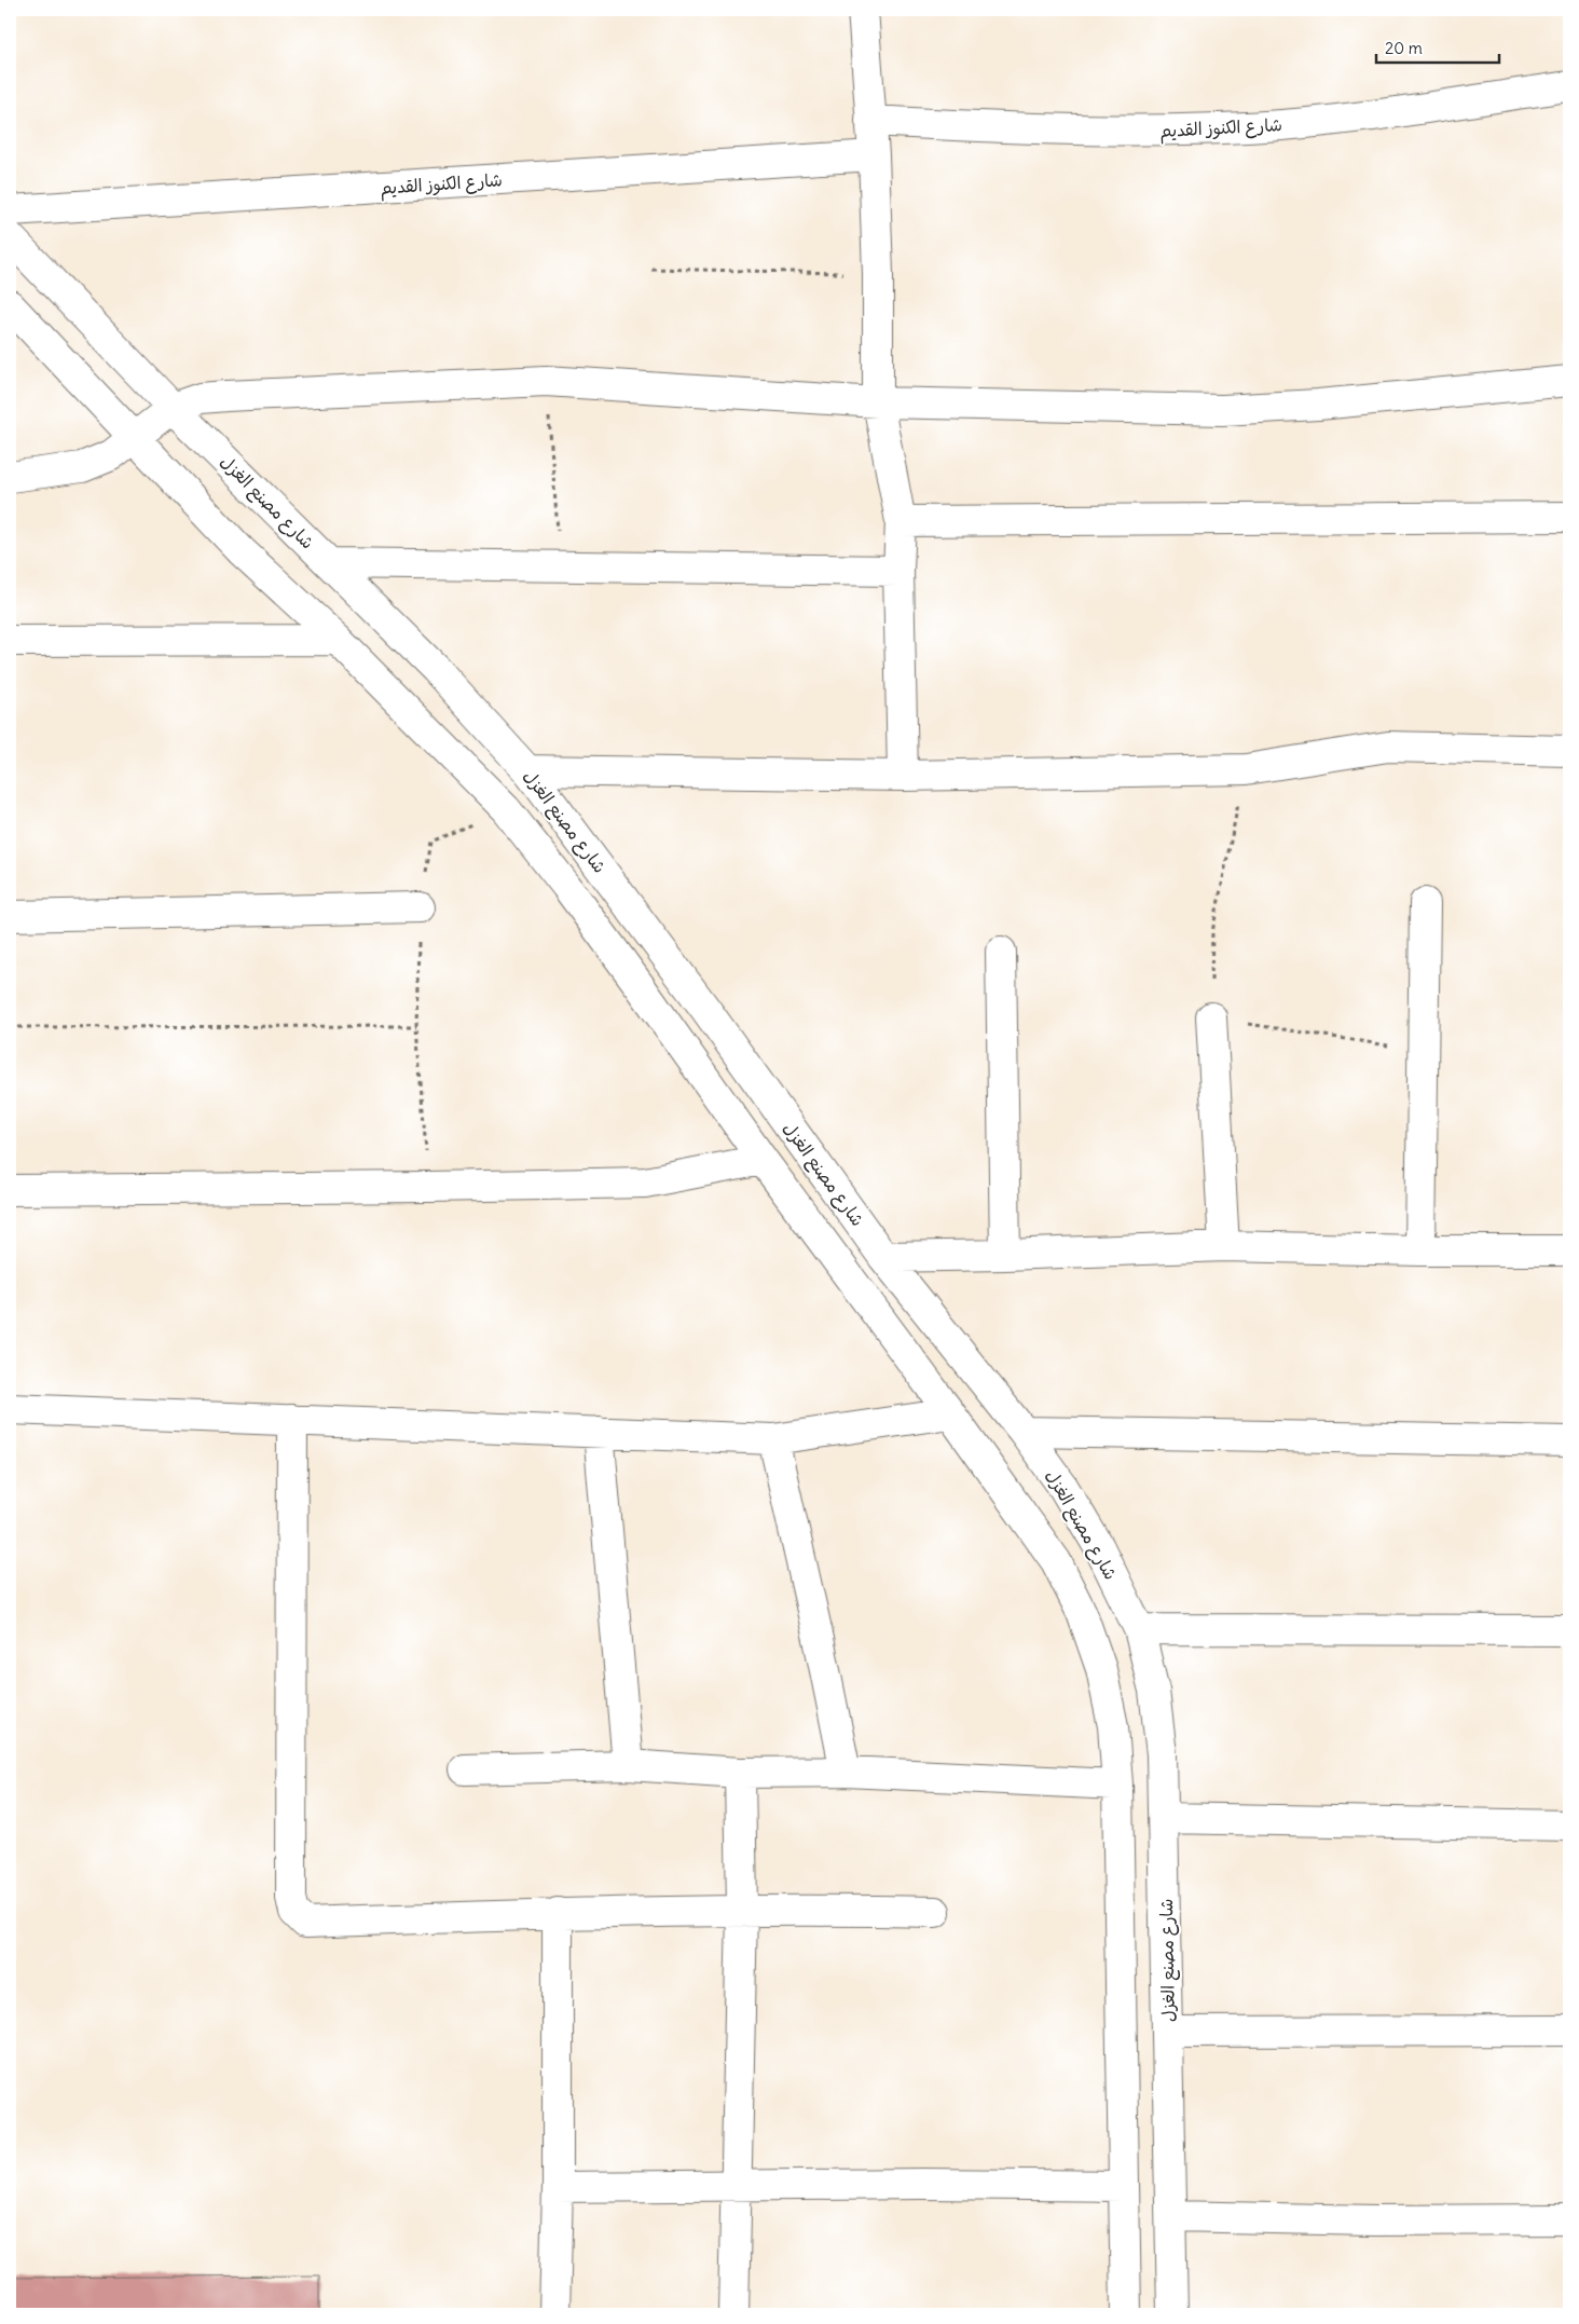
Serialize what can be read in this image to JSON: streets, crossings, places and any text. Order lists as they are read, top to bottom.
{
  "streets": {
    "street": ["شارع الكنوز القديم", "شارع مصنع الغزل"]
  },
  "scale_bar": "20 m"
}
